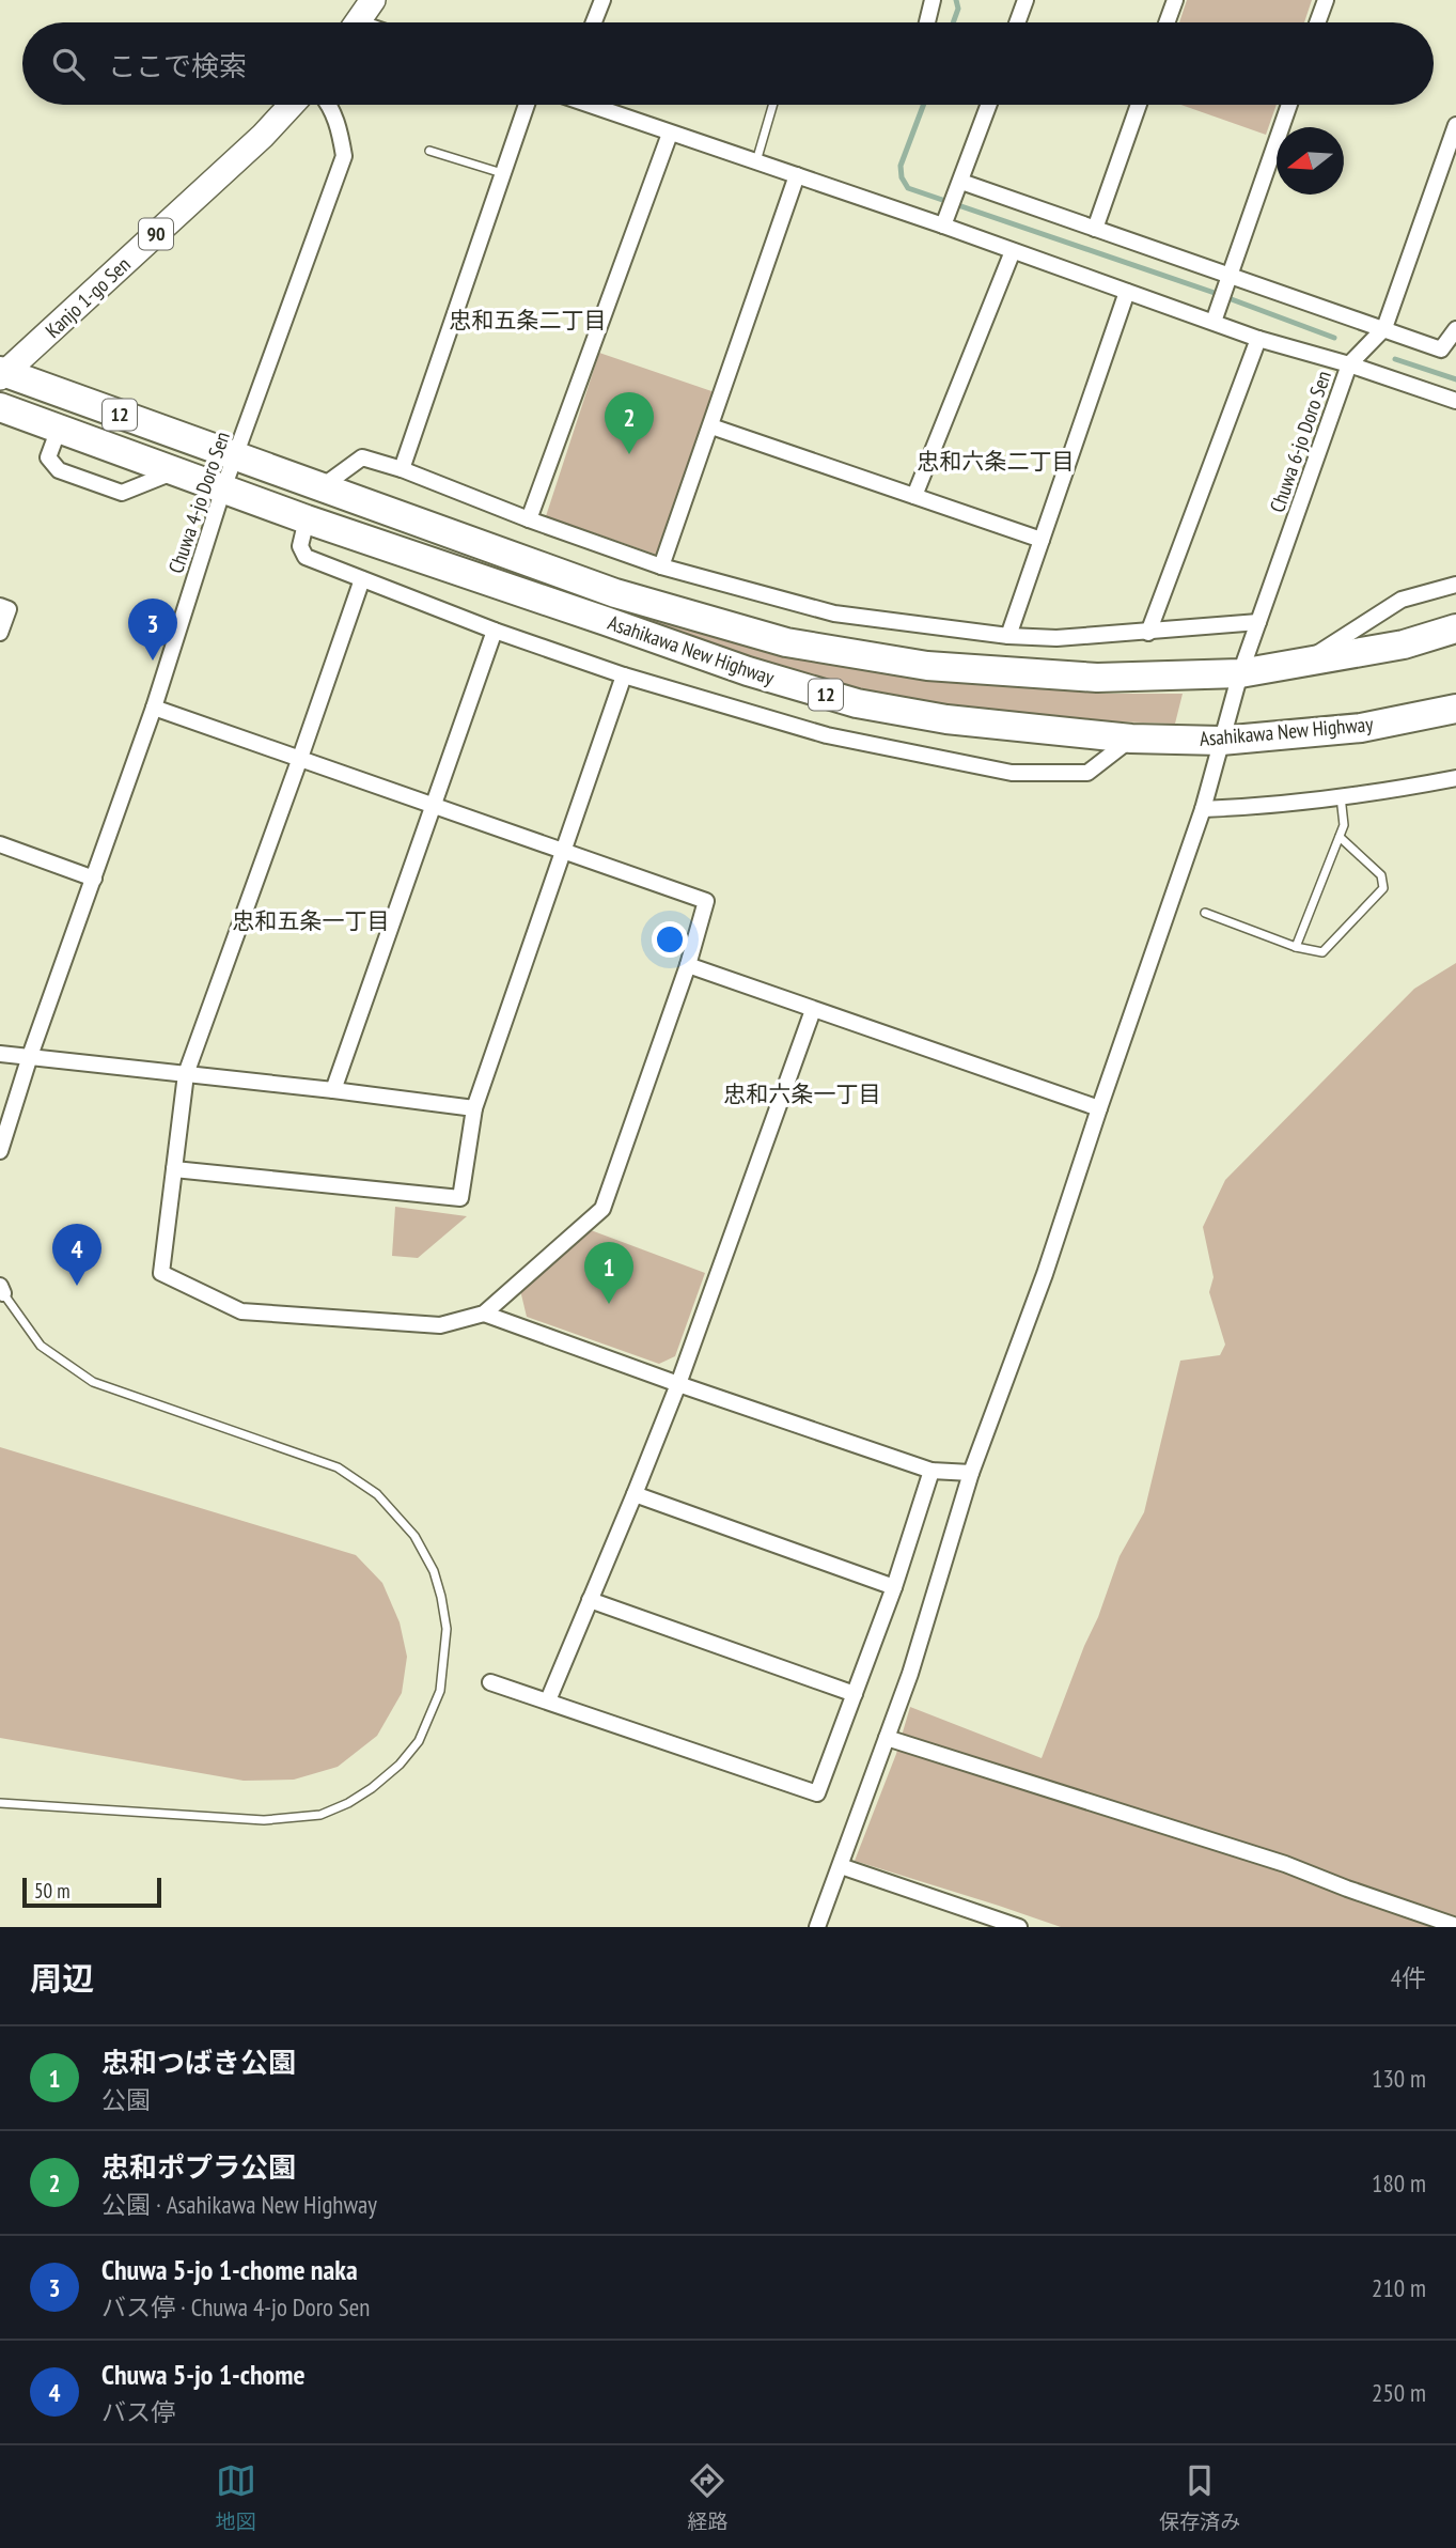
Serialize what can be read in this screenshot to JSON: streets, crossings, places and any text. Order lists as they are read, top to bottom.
{
  "streets": {
    "highway": ["12", "Asahikawa New Highway"],
    "main road": ["90", "Kanjo 1-go Sen"],
    "street": ["Chuwa 6-jo Doro Sen", "Chuwa 4-jo Doro Sen"]
  },
  "crossings": [
    ["Kanjo 1-go Sen", "Asahikawa New Highway"],
    ["Chuwa 6-jo Doro Sen", "Asahikawa New Highway"],
    ["Chuwa 4-jo Doro Sen", "Asahikawa New Highway"]
  ],
  "districts": [
    "忠和五条二丁目",
    "忠和六条二丁目",
    "忠和五条一丁目",
    "忠和六条一丁目"
  ],
  "scale_bar": "50 m",
  "north": "left",
  "page": {
    "search": "ここで検索",
    "pins": [
      "2",
      "3",
      "4",
      "1"
    ],
    "scale": "50 m",
    "heading": ["周辺", "4件"],
    "list": [
      {
        "mark": "1",
        "name": "忠和つばき公園",
        "note": "公園",
        "value": "130 m"
      },
      {
        "mark": "2",
        "name": "忠和ポプラ公園",
        "note": "公園 · Asahikawa New Highway",
        "value": "180 m"
      },
      {
        "mark": "3",
        "name": "Chuwa 5-jo 1-chome naka",
        "note": "バス停 · Chuwa 4-jo Doro Sen",
        "value": "210 m"
      },
      {
        "mark": "4",
        "name": "Chuwa 5-jo 1-chome",
        "note": "バス停",
        "value": "250 m"
      }
    ],
    "nav": ["地図", "経路", "保存済み"]
  }
}
